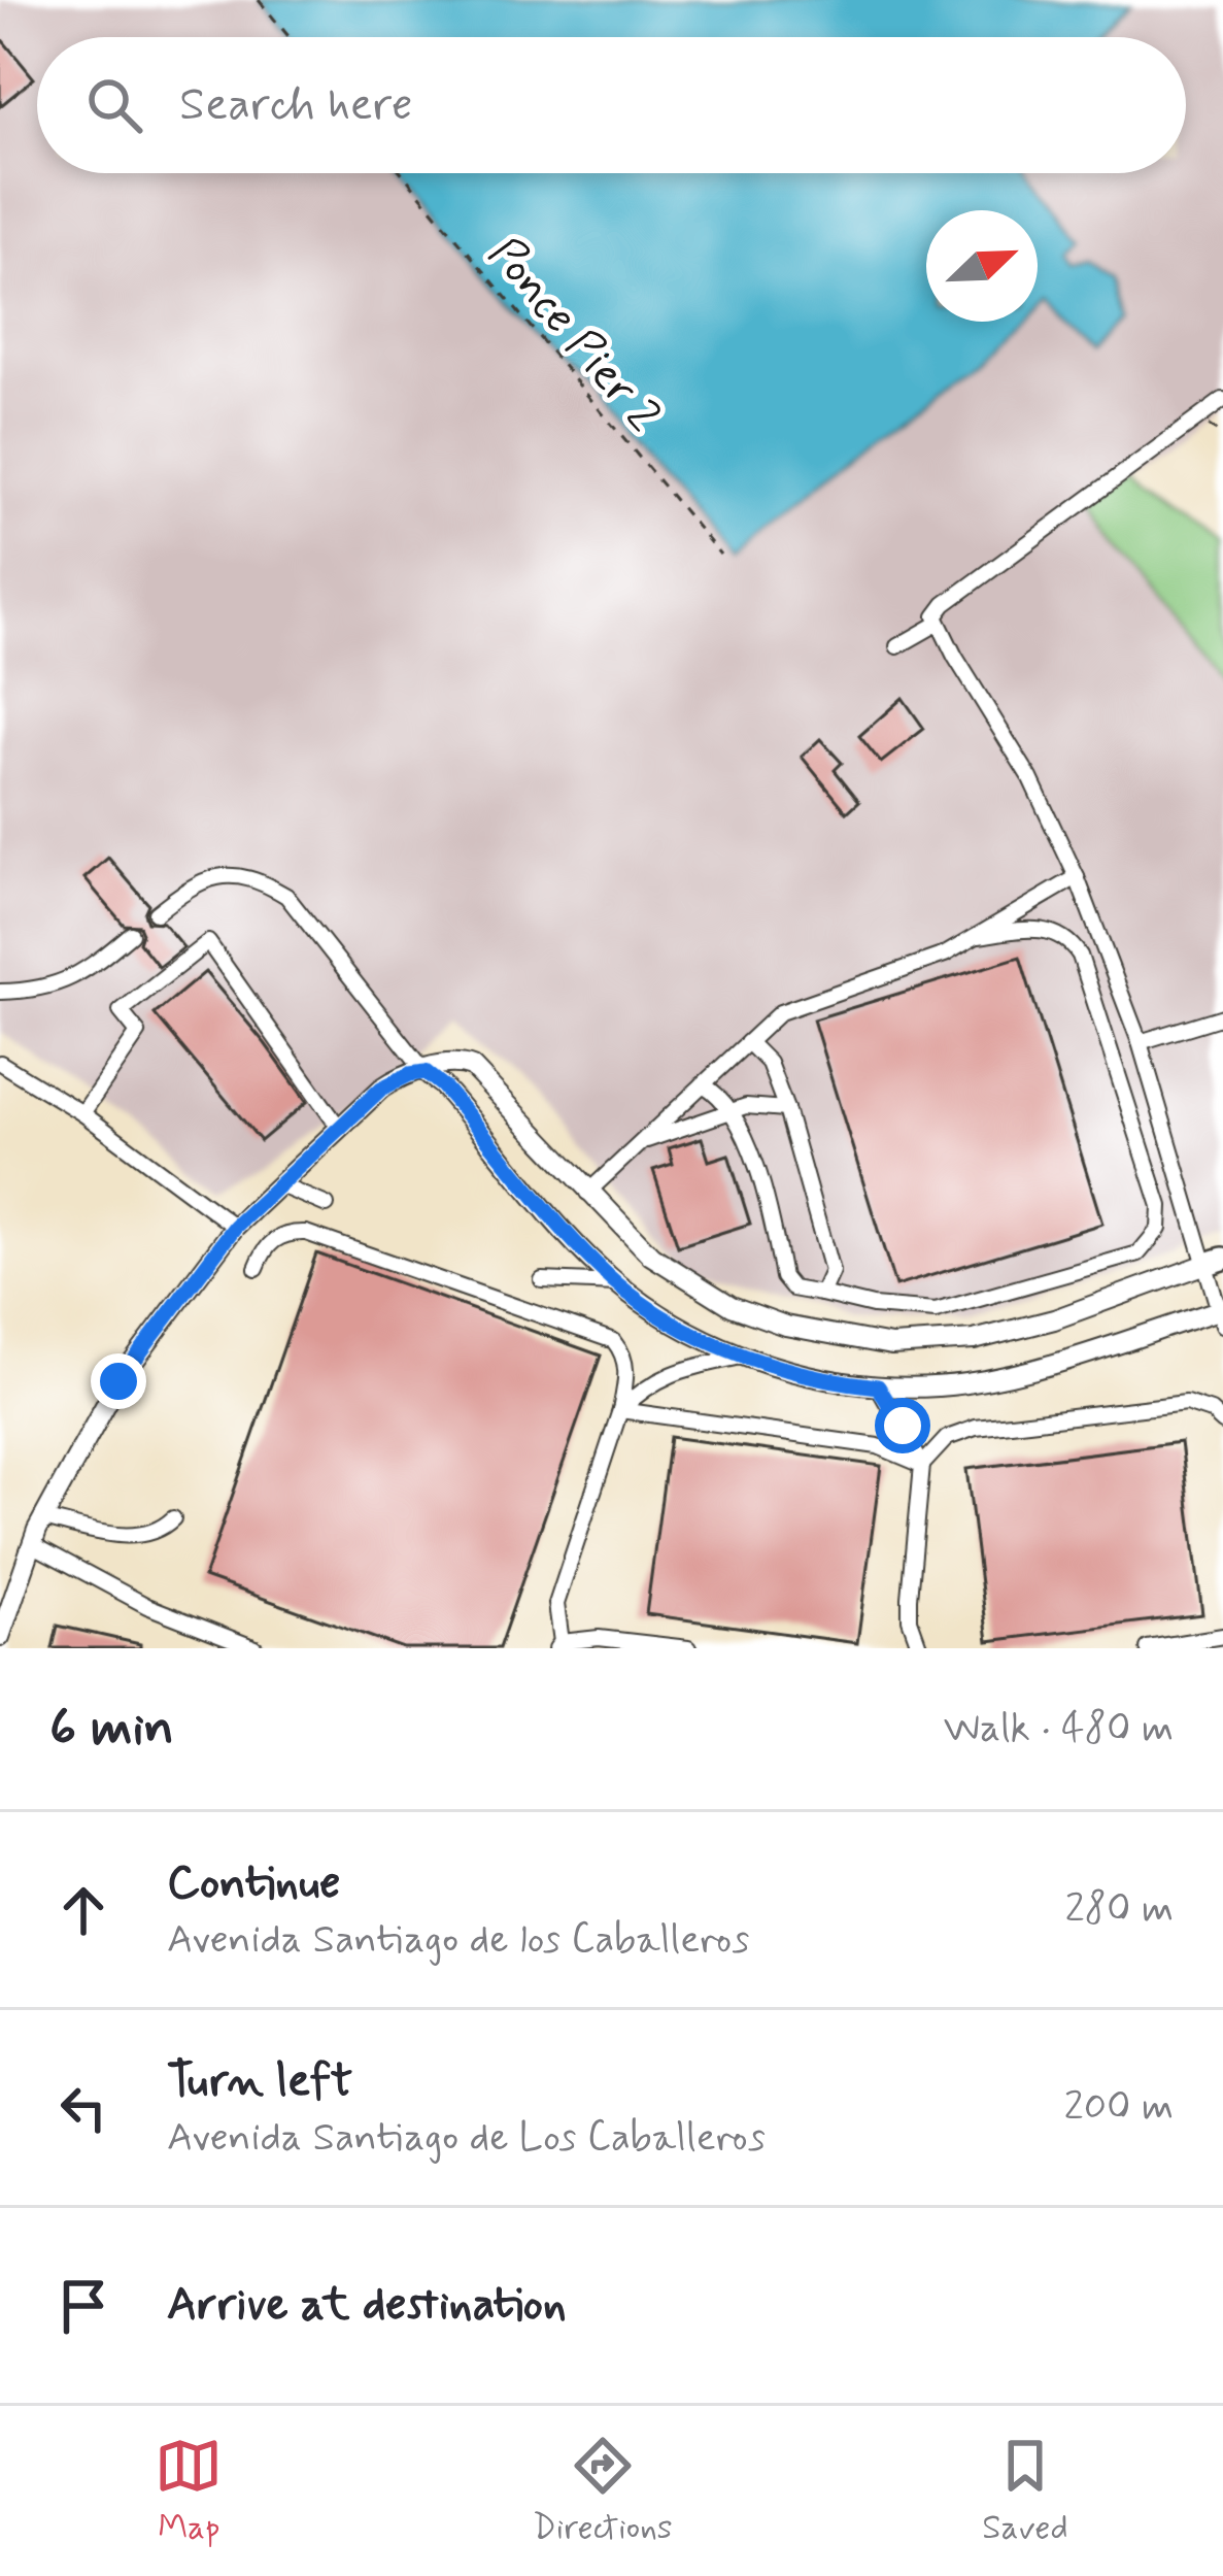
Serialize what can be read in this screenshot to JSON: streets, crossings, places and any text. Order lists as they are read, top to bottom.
{
  "streets": {
    "path": ["Ponce Pier 2"]
  },
  "north": "top right",
  "page": {
    "search": "Search here",
    "heading": ["6 min", "Walk · 480 m"],
    "list": [
      ["Continue", "Avenida Santiago de los Caballeros", "280 m"],
      ["Turn left", "Avenida Santiago de Los Caballeros", "200 m"],
      "Arrive at destination"
    ],
    "nav": ["Map", "Directions", "Saved"]
  }
}
